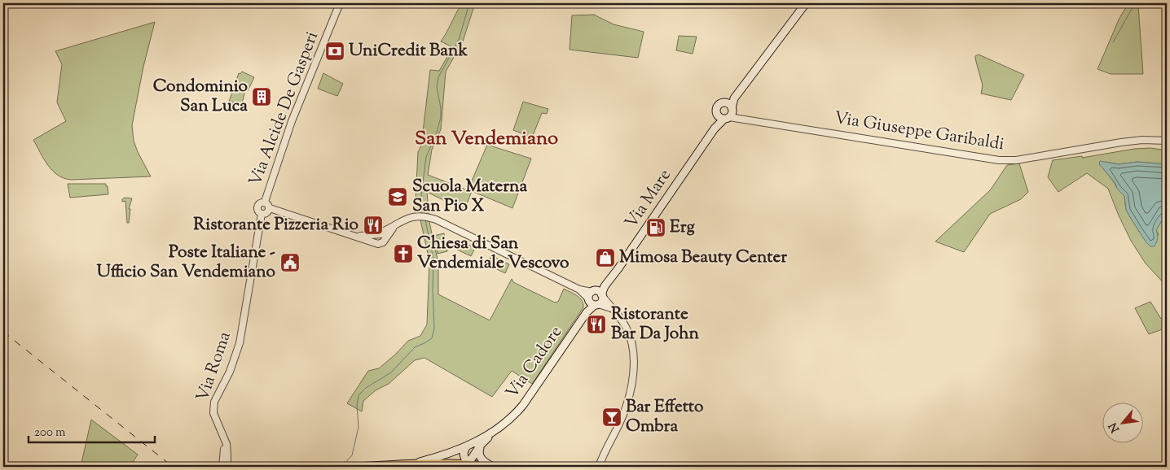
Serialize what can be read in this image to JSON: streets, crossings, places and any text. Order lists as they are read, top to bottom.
{
  "streets": {
    "main road": ["Via Mare", "Via Cadore"],
    "street": ["Via Alcide De Gasperi", "Via Giuseppe Garibaldi", "Via Roma"]
  },
  "crossings": [
    ["Via Alcide De Gasperi", "Via Roma"],
    ["Via Giuseppe Garibaldi", "Via Mare"],
    ["Via Mare", "Via Cadore"]
  ],
  "districts": ["San Vendemiano"],
  "places": {
    "bank": ["UniCredit Bank"],
    "building": ["Condominio San Luca"],
    "school or university": ["Scuola Materna San Pio X"],
    "restaurant": ["Ristorante Pizzeria Rio", "Ristorante Bar Da John"],
    "fuel station": ["Erg"],
    "church": ["Chiesa di San Vendemiale Vescovo"],
    "shop": ["Mimosa Beauty Center"],
    "public building": ["Poste Italiane - Ufficio San Vendemiano"],
    "bar": ["Bar Effetto Ombra"]
  },
  "scale_bar": "200 m",
  "north": "bottom left"
}
